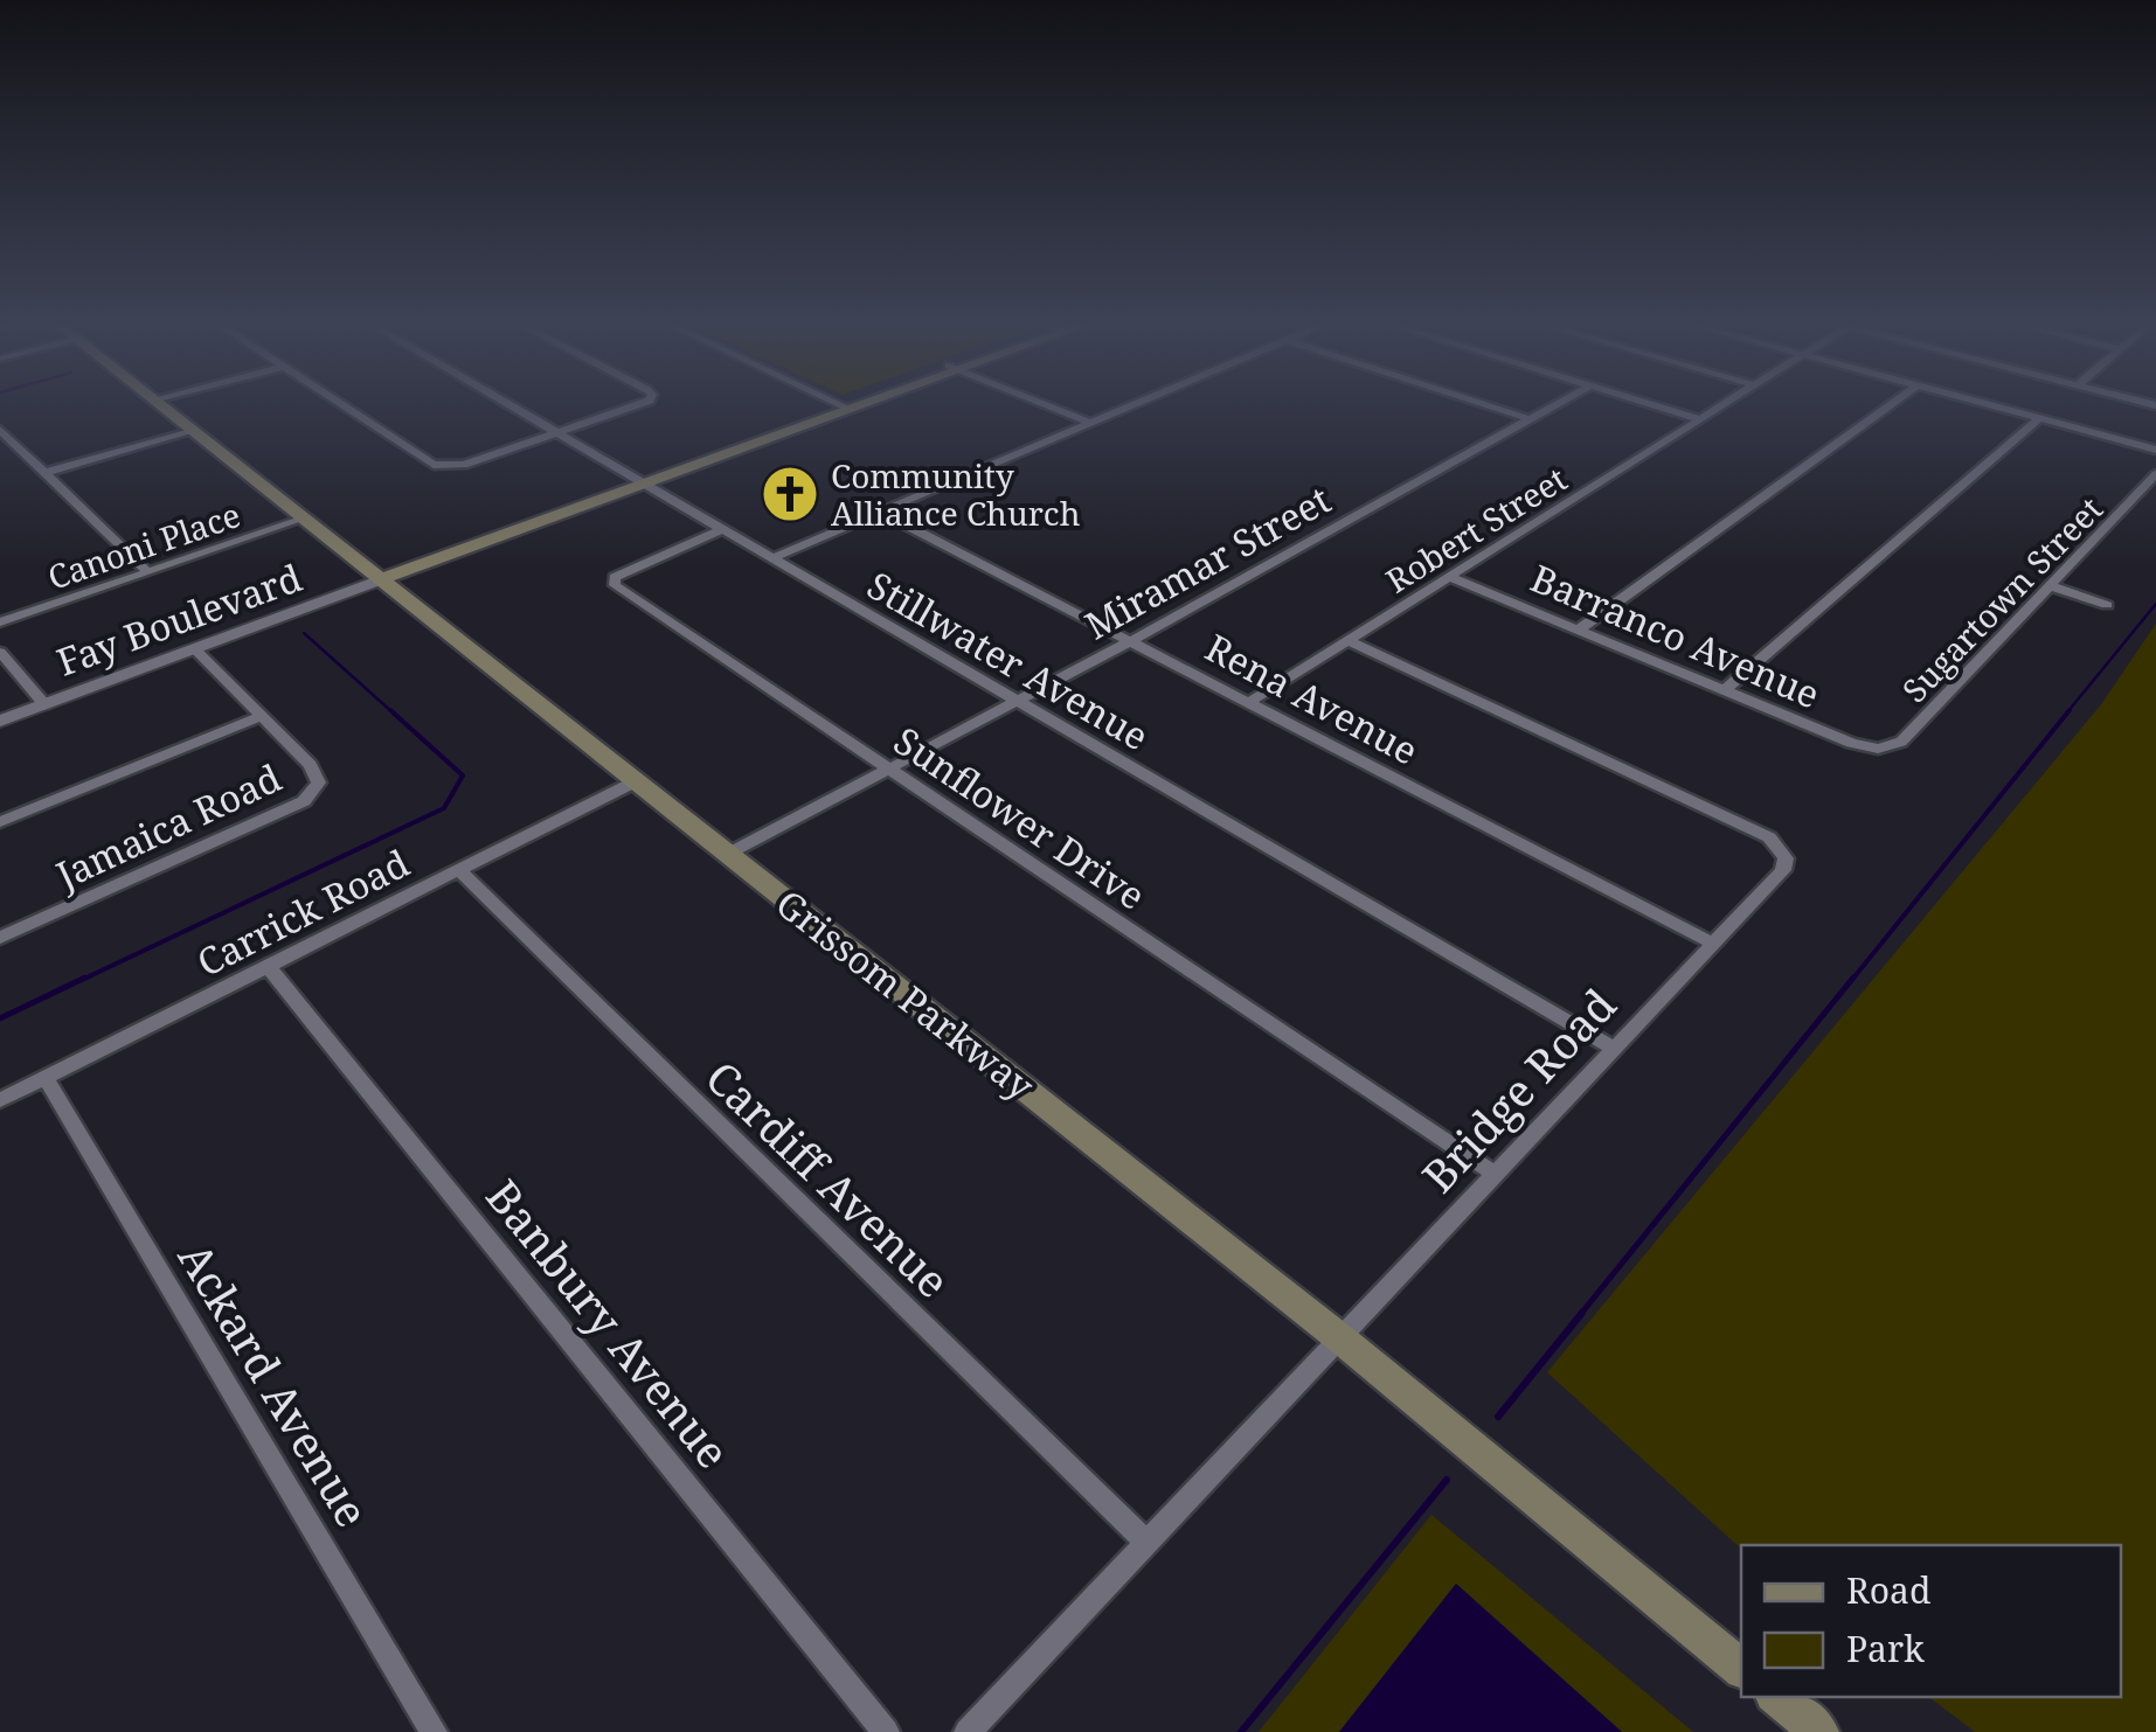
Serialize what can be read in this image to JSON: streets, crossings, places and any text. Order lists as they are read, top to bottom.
{
  "streets": {
    "main road": ["Fay Boulevard", "Grissom Parkway"],
    "street": [
      "Robert Street",
      "Canoni Place",
      "Miramar Street",
      "Sugartown Street",
      "Barranco Avenue",
      "Stillwater Avenue",
      "Rena Avenue",
      "Sunflower Drive",
      "Jamaica Road",
      "Carrick Road",
      "Bridge Road",
      "Cardiff Avenue",
      "Banbury Avenue",
      "Ackard Avenue"
    ]
  },
  "crossings": [
    ["Robert Street", "Barranco Avenue"],
    ["Robert Street", "Rena Avenue"],
    ["Robert Street", "Bridge Road"],
    ["Canoni Place", "Grissom Parkway"],
    ["Miramar Street", "Stillwater Avenue"],
    ["Miramar Street", "Rena Avenue"],
    ["Miramar Street", "Sunflower Drive"],
    ["Miramar Street", "Grissom Parkway"],
    ["Sugartown Street", "Barranco Avenue"],
    ["Fay Boulevard", "Stillwater Avenue"],
    ["Fay Boulevard", "Jamaica Road"],
    ["Fay Boulevard", "Grissom Parkway"],
    ["Stillwater Avenue", "Sunflower Drive"],
    ["Stillwater Avenue", "Bridge Road"],
    ["Rena Avenue", "Bridge Road"],
    ["Sunflower Drive", "Bridge Road"],
    ["Carrick Road", "Grissom Parkway"],
    ["Carrick Road", "Cardiff Avenue"],
    ["Carrick Road", "Banbury Avenue"],
    ["Carrick Road", "Ackard Avenue"],
    ["Grissom Parkway", "Bridge Road"],
    ["Bridge Road", "Cardiff Avenue"]
  ],
  "places": {
    "church": ["Community Alliance Church"]
  },
  "legend": ["Road", "Park"]
}
